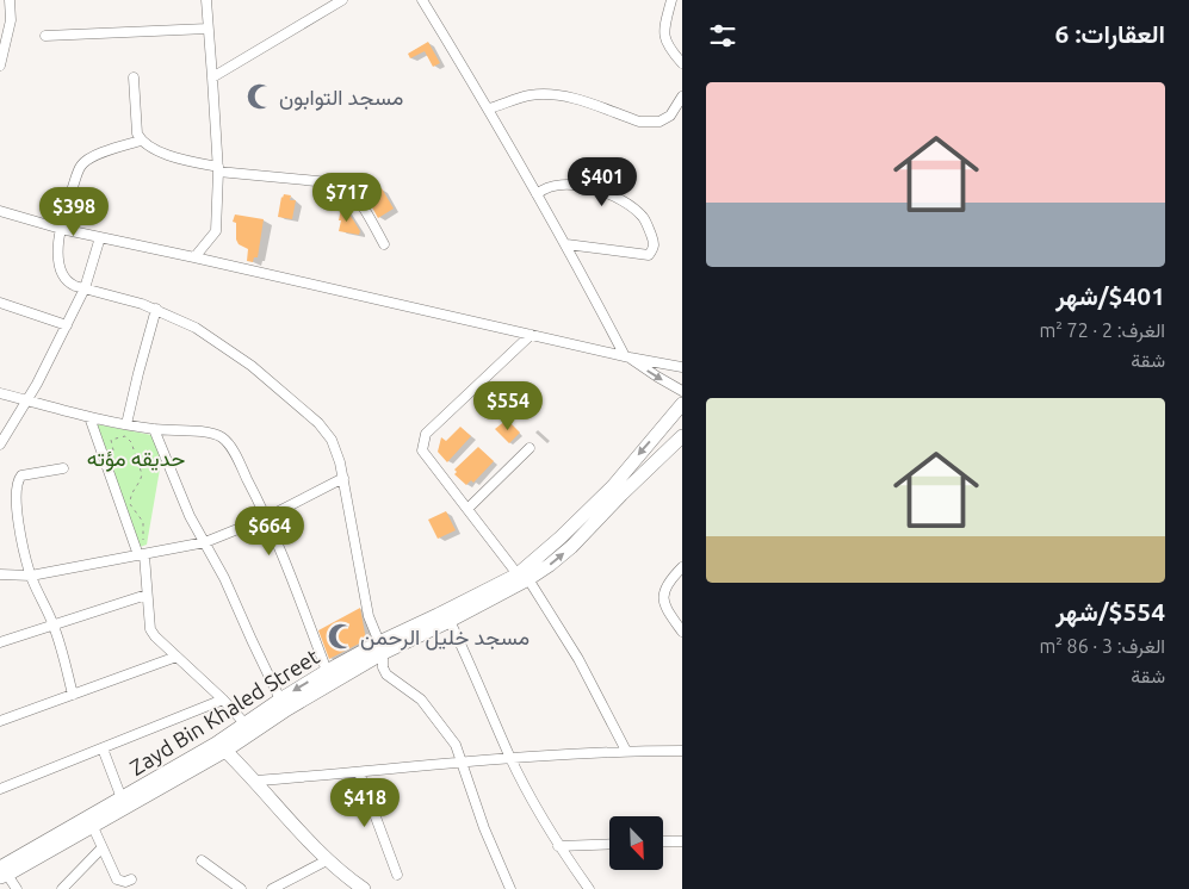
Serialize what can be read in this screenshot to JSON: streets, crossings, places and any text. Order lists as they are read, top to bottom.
{
  "streets": {
    "main road": ["Zayd Bin Khaled Street"]
  },
  "parks": ["حديقه مؤته"],
  "places": {
    "mosque": ["مسجد التوابون", "مسجد خليل الرحمن"]
  },
  "north": "bottom right",
  "page": {
    "heading": "العقارات: 6",
    "list": [
      {
        "name": "$401/شهر",
        "note": "الغرف: 2 · 72 m² · شقة"
      },
      {
        "name": "$554/شهر",
        "note": "الغرف: 3 · 86 m² · شقة"
      }
    ],
    "price": [
      "$401",
      "$717",
      "$398",
      "$554",
      "$664",
      "$418"
    ]
  }
}
